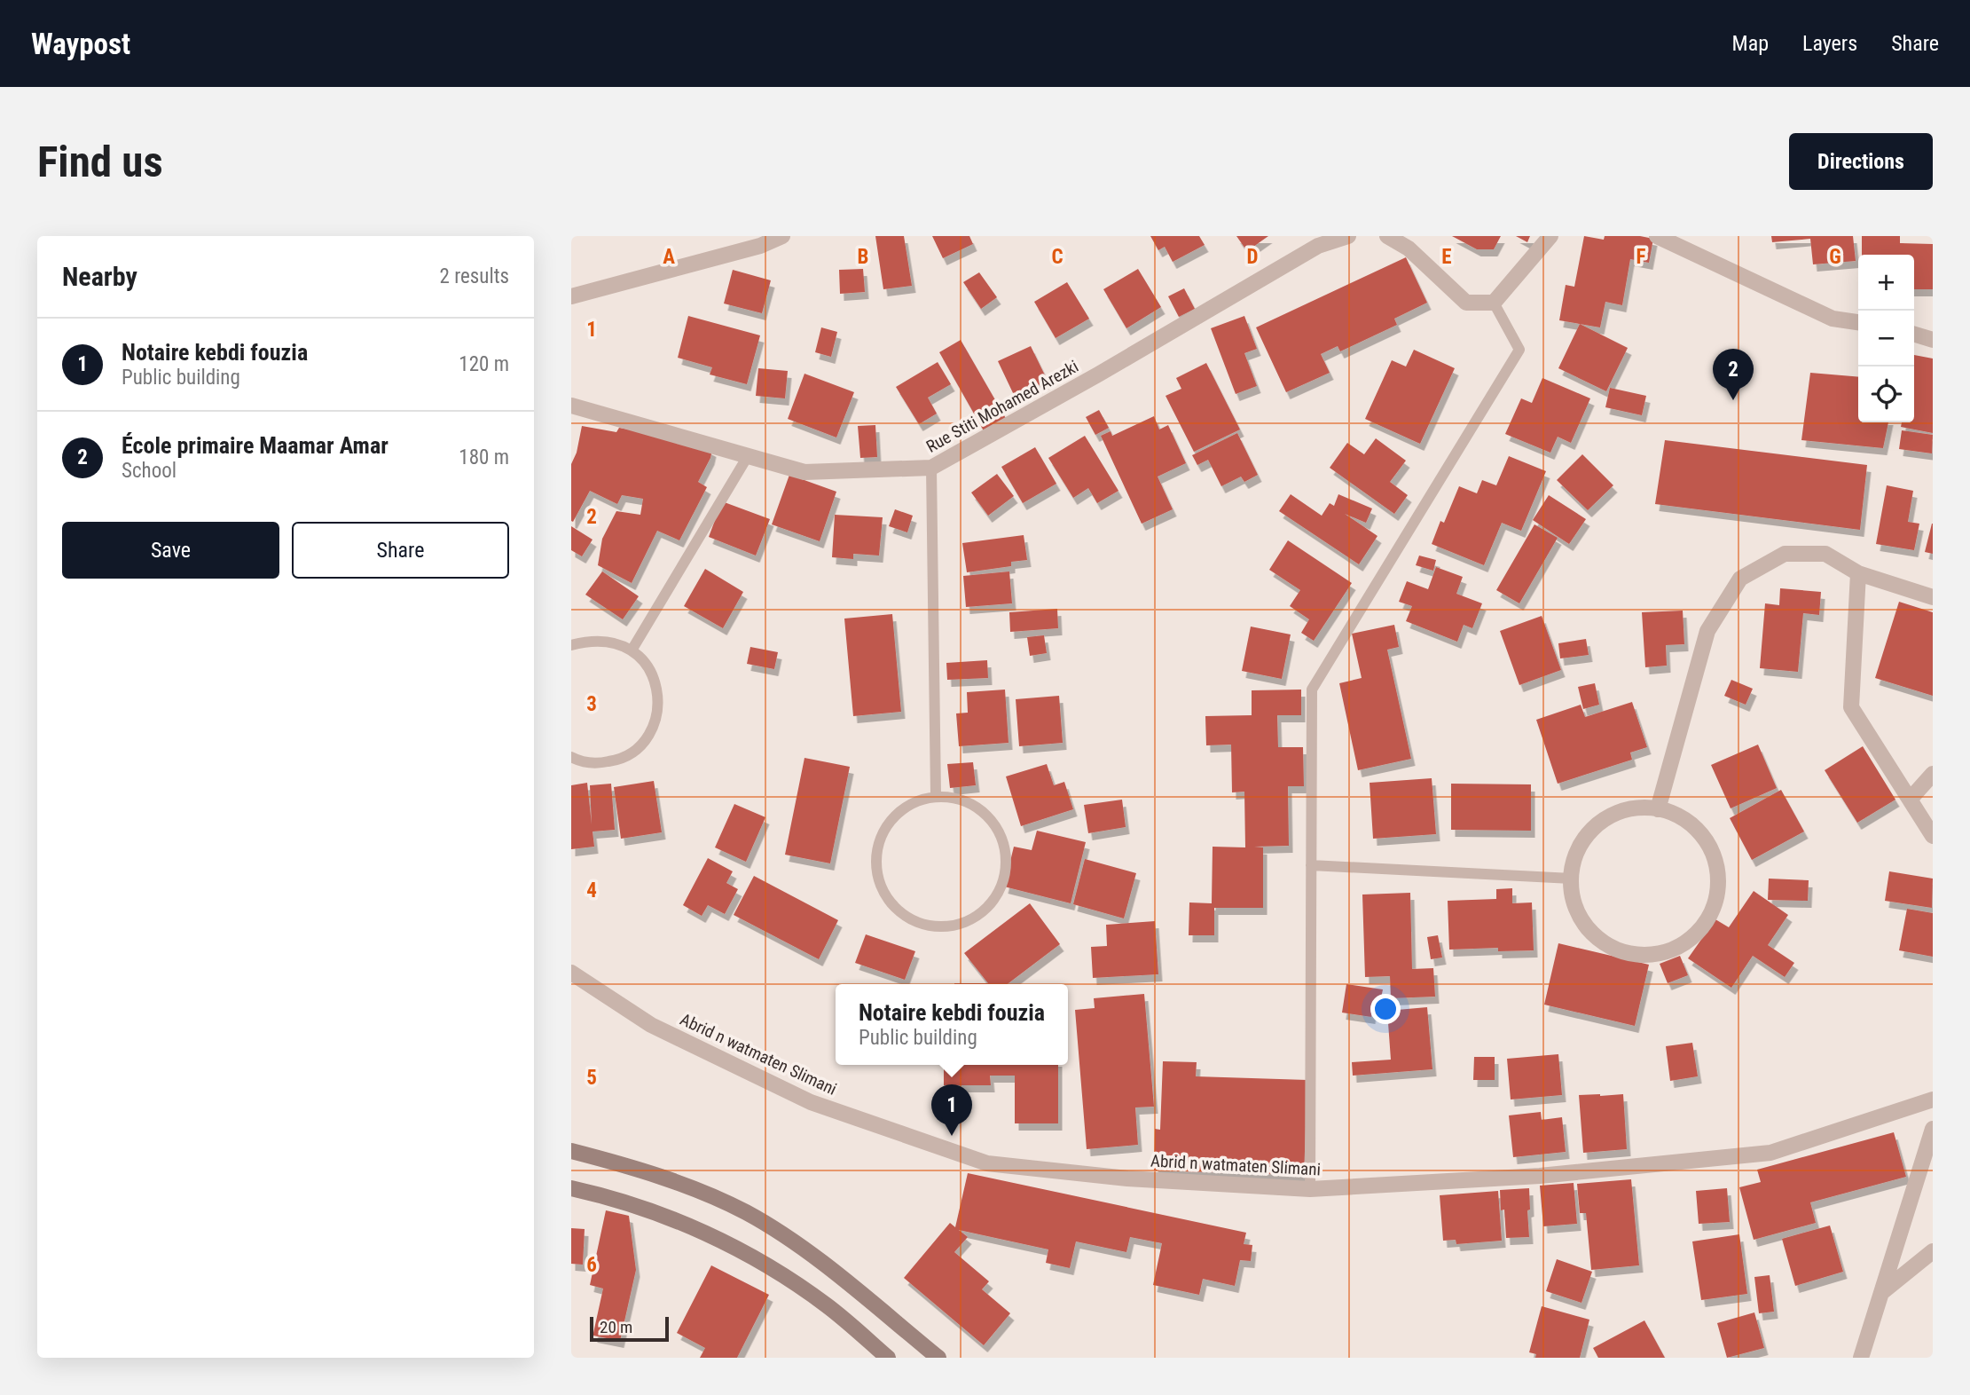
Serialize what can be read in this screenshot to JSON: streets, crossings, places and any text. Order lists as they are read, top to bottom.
{
  "streets": {
    "street": ["Rue Stiti Mohamed Arezki", "Abrid n watmaten Slimani"]
  },
  "scale_bar": "20 m",
  "page": {
    "header": "Waypost",
    "nav": ["Map", "Layers", "Share"],
    "buttons": [
      "Directions",
      ["Save", "Share"]
    ],
    "title": "Find us",
    "heading": ["Nearby", "2 results"],
    "map_buttons": ["+", "−"],
    "list": [
      {
        "mark": "1",
        "name": "Notaire kebdi fouzia",
        "note": "Public building",
        "value": "120 m"
      },
      {
        "mark": "2",
        "name": "École primaire Maamar Amar",
        "note": "School",
        "value": "180 m"
      }
    ],
    "pins": ["2", "1"],
    "popup": ["Notaire kebdi fouzia", "Public building"],
    "scale": "20 m"
  },
  "grid": {
    "columns": [
      "A",
      "B",
      "C",
      "D",
      "E",
      "F",
      "G"
    ],
    "rows": [
      "1",
      "2",
      "3",
      "4",
      "5",
      "6"
    ]
  }
}
